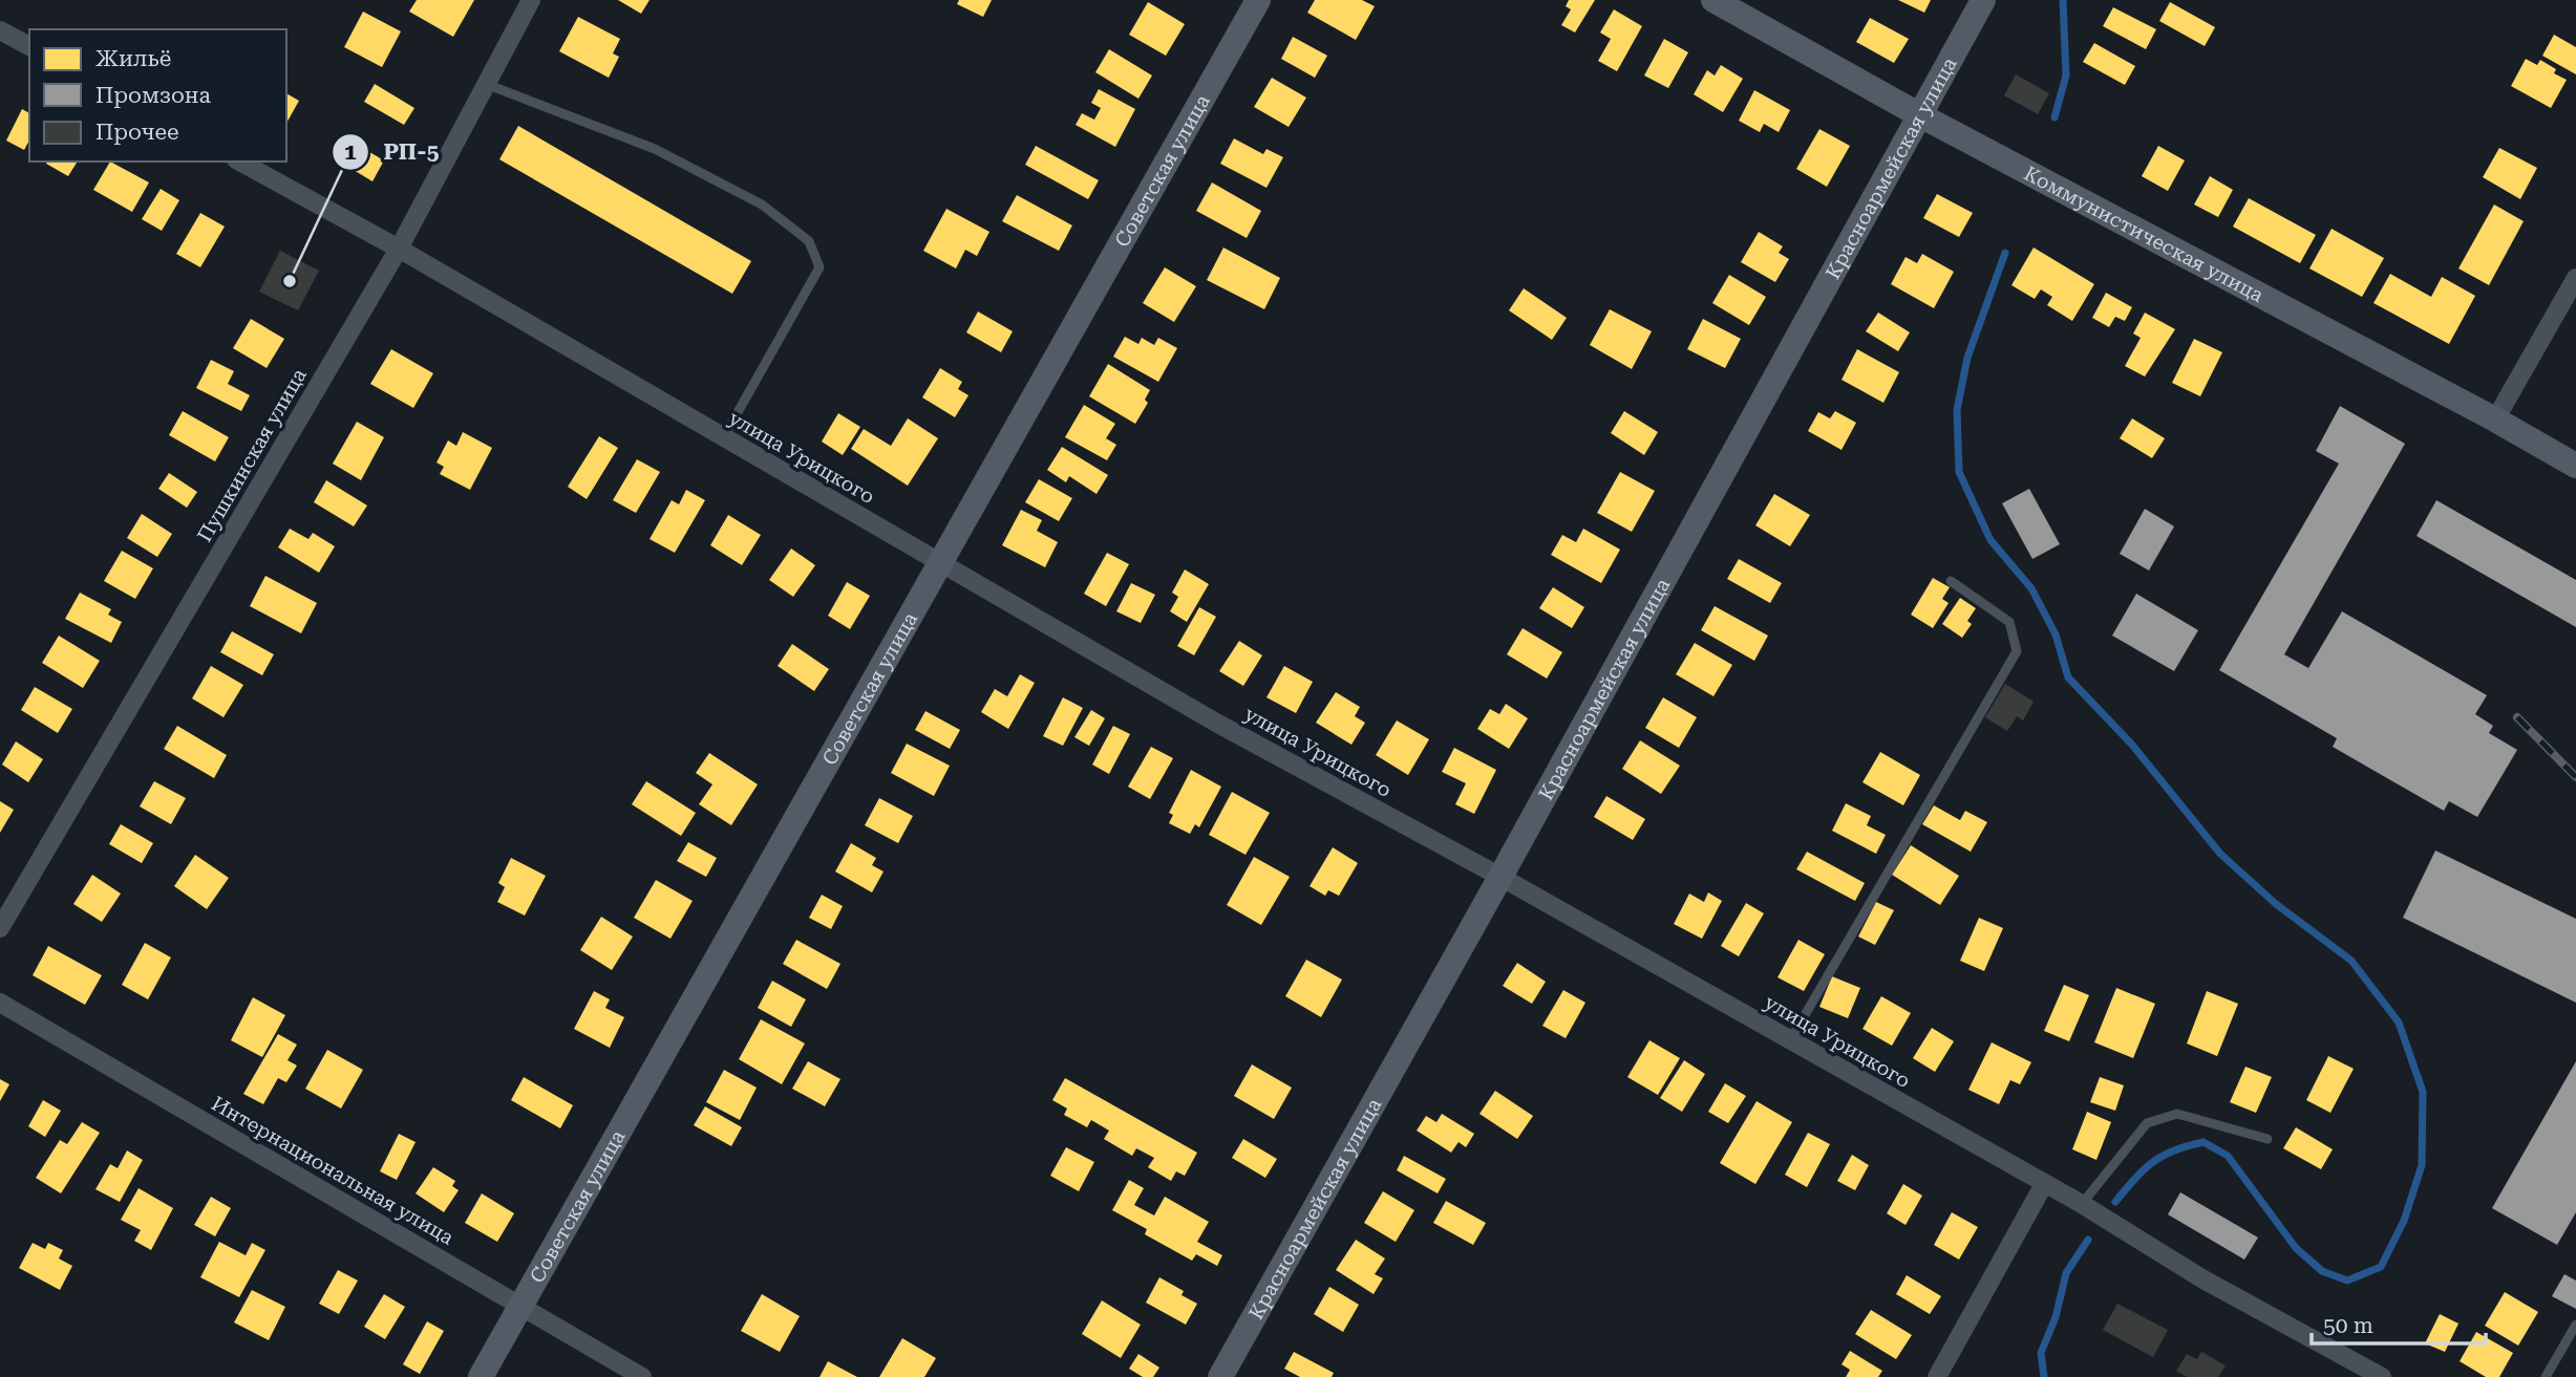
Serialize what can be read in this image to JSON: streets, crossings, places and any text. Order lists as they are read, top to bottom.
{
  "streets": {
    "street": [
      "Красноармейская улица",
      "Советская улица",
      "Коммунистическая улица",
      "Пушкинская улица",
      "улица Урицкого",
      "Интернациональная улица"
    ]
  },
  "crossings": [
    ["Красноармейская улица", "Коммунистическая улица"],
    ["Красноармейская улица", "улица Урицкого"],
    ["Советская улица", "улица Урицкого"],
    ["Советская улица", "Интернациональная улица"],
    ["Пушкинская улица", "улица Урицкого"]
  ],
  "places": ["РП-5"],
  "legend": ["Жильё", "Промзона", "Прочее"],
  "scale_bar": "50 m"
}
